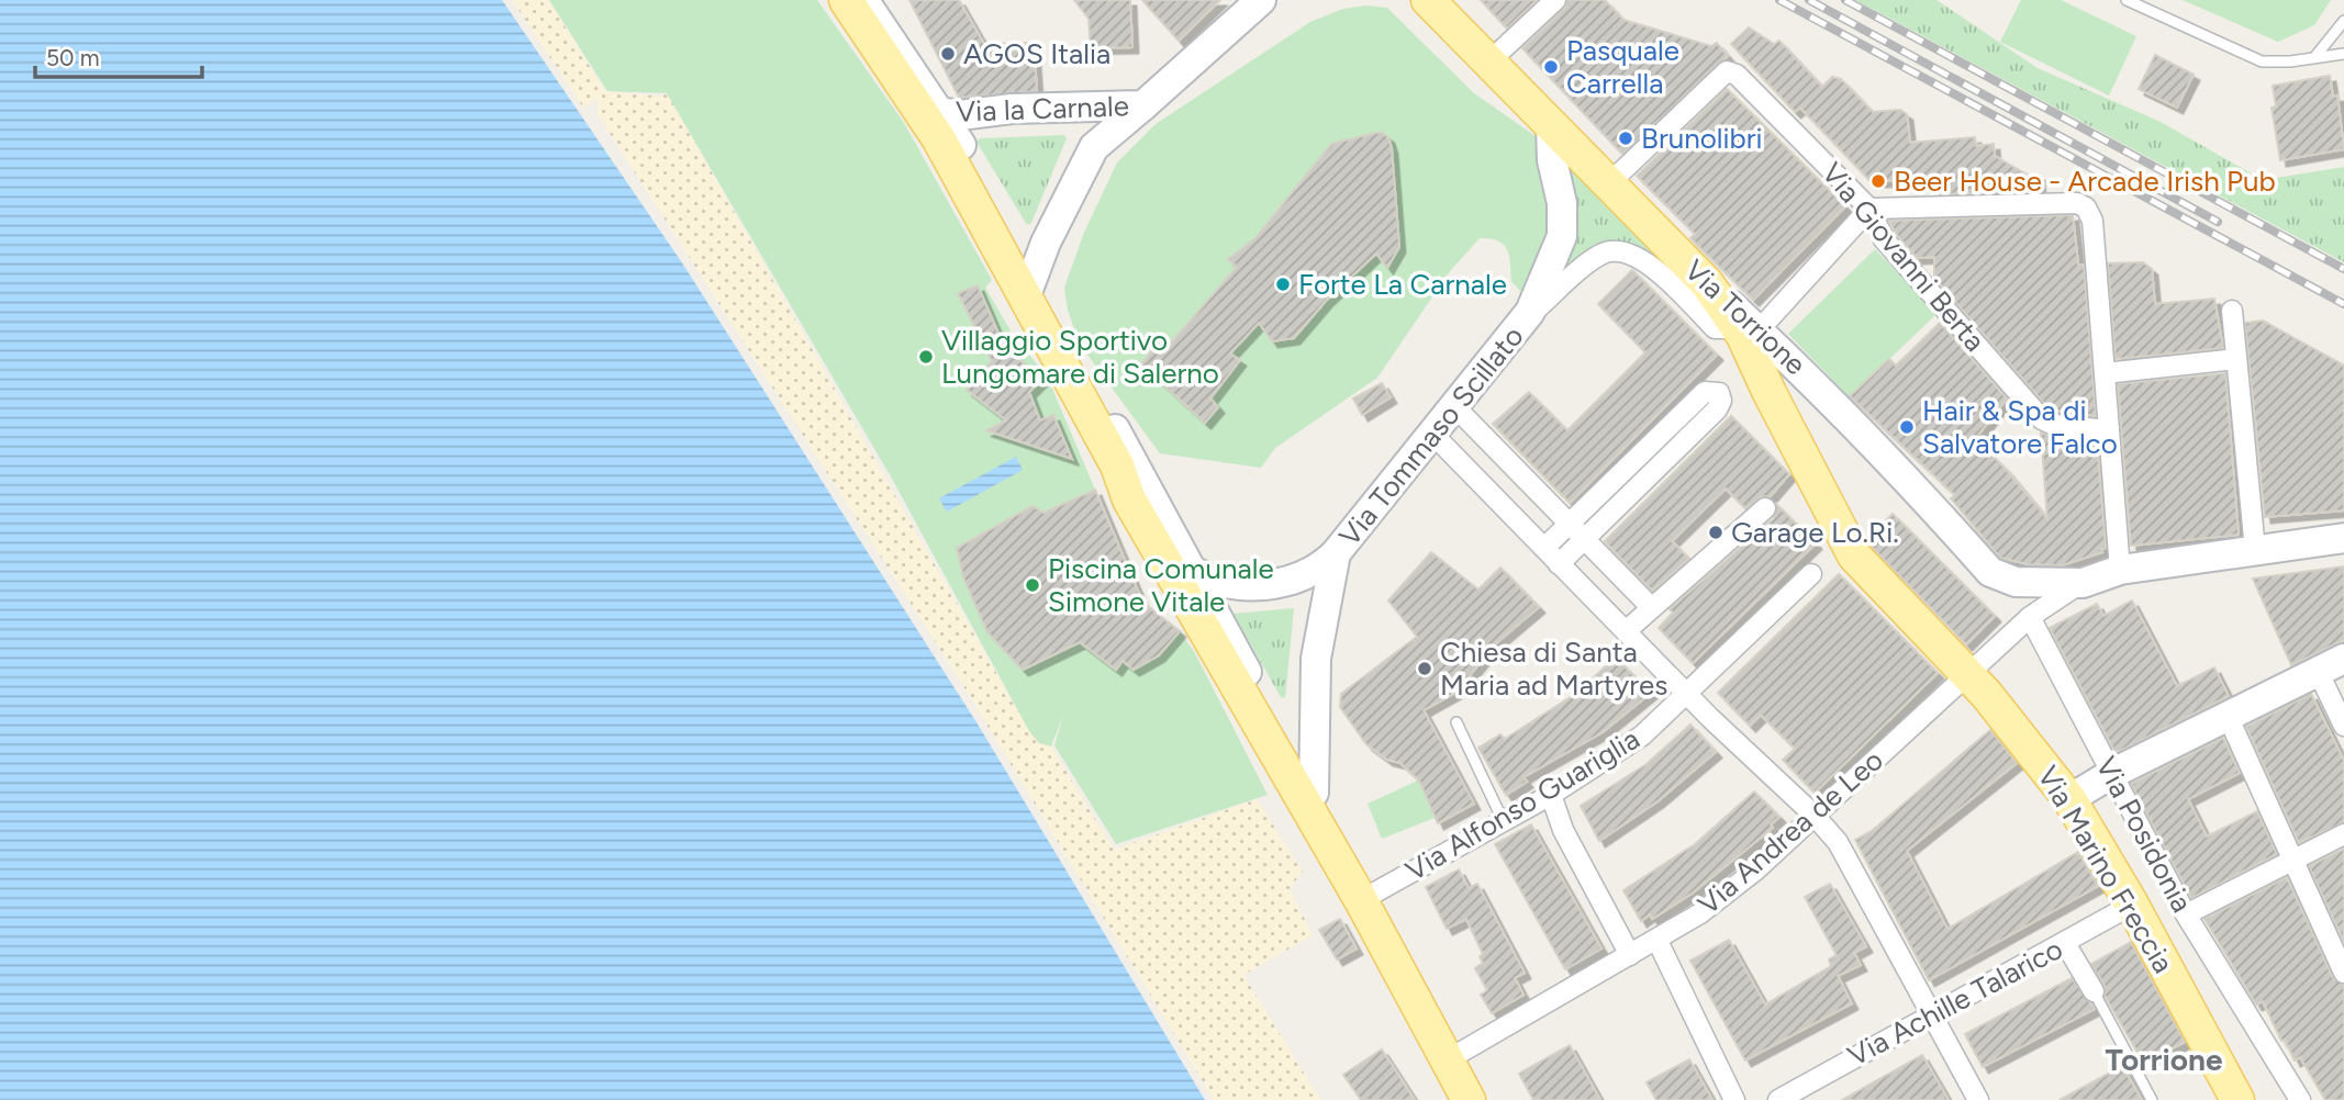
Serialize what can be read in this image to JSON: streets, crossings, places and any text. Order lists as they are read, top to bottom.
{
  "streets": {
    "main road": ["Via Torrione", "Via Marino Freccia"],
    "street": [
      "Via la Carnale",
      "Via Giovanni Berta",
      "Via Tommaso Scillato",
      "Via Alfonso Guariglia",
      "Via Andrea de Leo",
      "Via Posidonia",
      "Via Achille Talarico"
    ]
  },
  "crossings": [
    ["Via Giovanni Berta", "Via Torrione"],
    ["Via Torrione", "Via Tommaso Scillato"],
    ["Via Torrione", "Via Marino Freccia"],
    ["Via Tommaso Scillato", "Via Marino Freccia"],
    ["Via Andrea de Leo", "Via Posidonia"],
    ["Via Andrea de Leo", "Via Marino Freccia"],
    ["Via Marino Freccia", "Via Achille Talarico"]
  ],
  "districts": ["Torrione"],
  "places": [
    "AGOS Italia",
    "Pasquale Carrella",
    "Brunolibri",
    "Beer House - Arcade Irish Pub",
    "Forte La Carnale",
    "Villaggio Sportivo Lungomare di Salerno",
    "Hair & Spa di Salvatore Falco",
    "Garage Lo.Ri.",
    "Piscina Comunale Simone Vitale",
    "Chiesa di Santa Maria ad Martyres"
  ],
  "scale_bar": "50 m"
}
